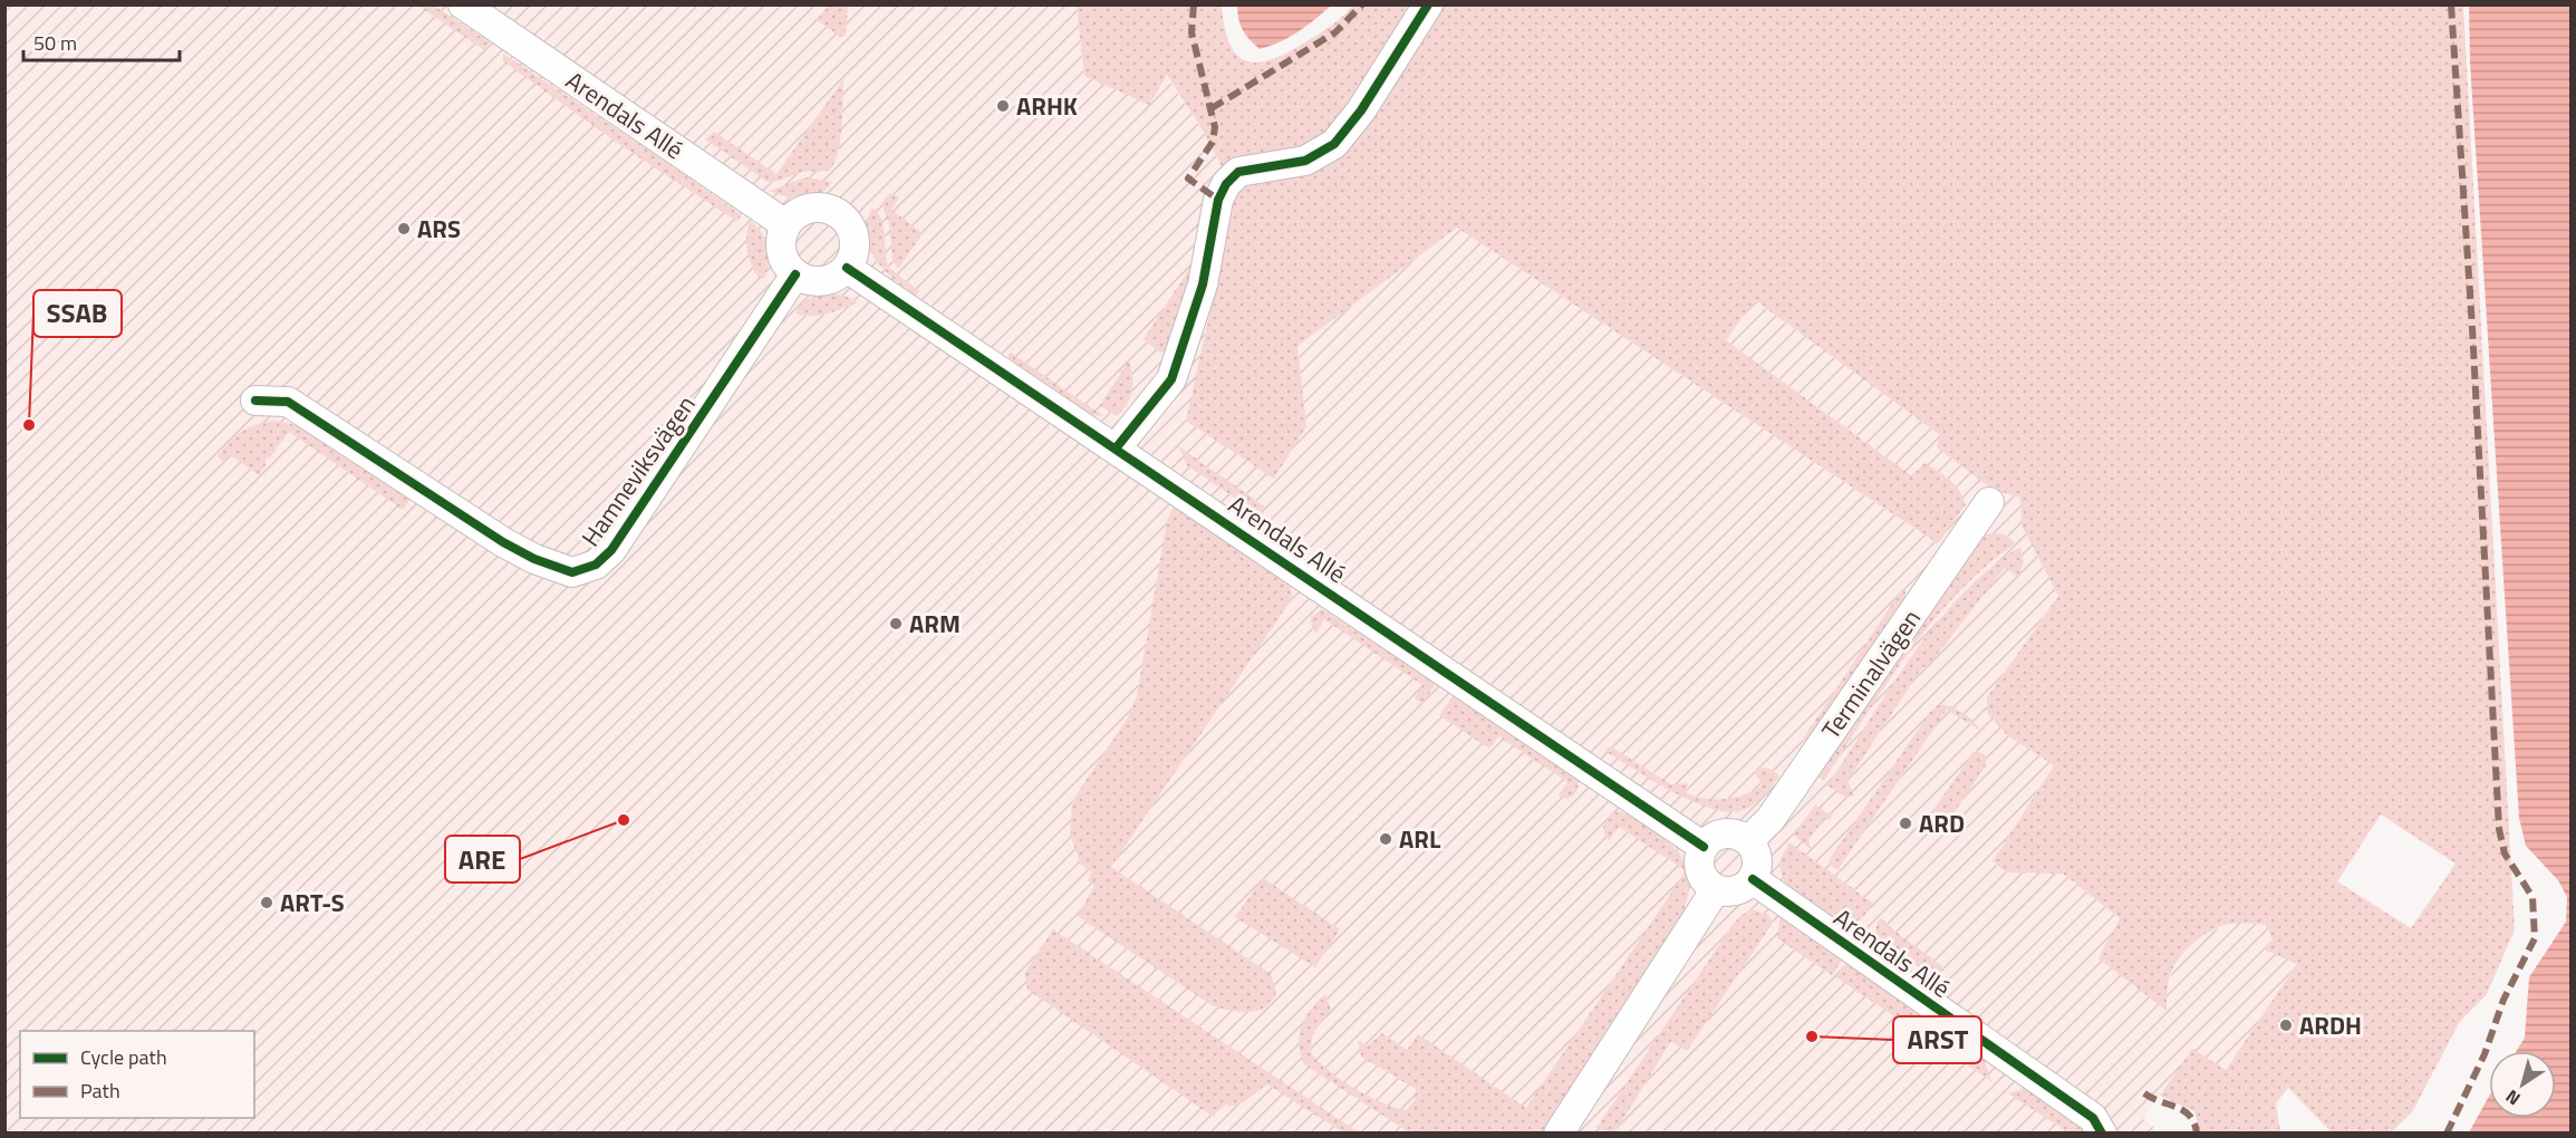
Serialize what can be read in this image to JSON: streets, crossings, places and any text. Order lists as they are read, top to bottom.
{
  "streets": {
    "street": ["Arendals Allé", "Hamneviksvägen", "Terminalvägen"]
  },
  "crossings": [
    ["Arendals Allé", "Hamneviksvägen"],
    ["Arendals Allé", "Terminalvägen"]
  ],
  "places": [
    "ARHK",
    "ARS",
    "SSAB",
    "ARM",
    "ARE",
    "ARD",
    "ARL",
    "ART-S",
    "ARDH",
    "ARST"
  ],
  "legend": ["Cycle path", "Path"],
  "scale_bar": "50 m",
  "north": "bottom left"
}
